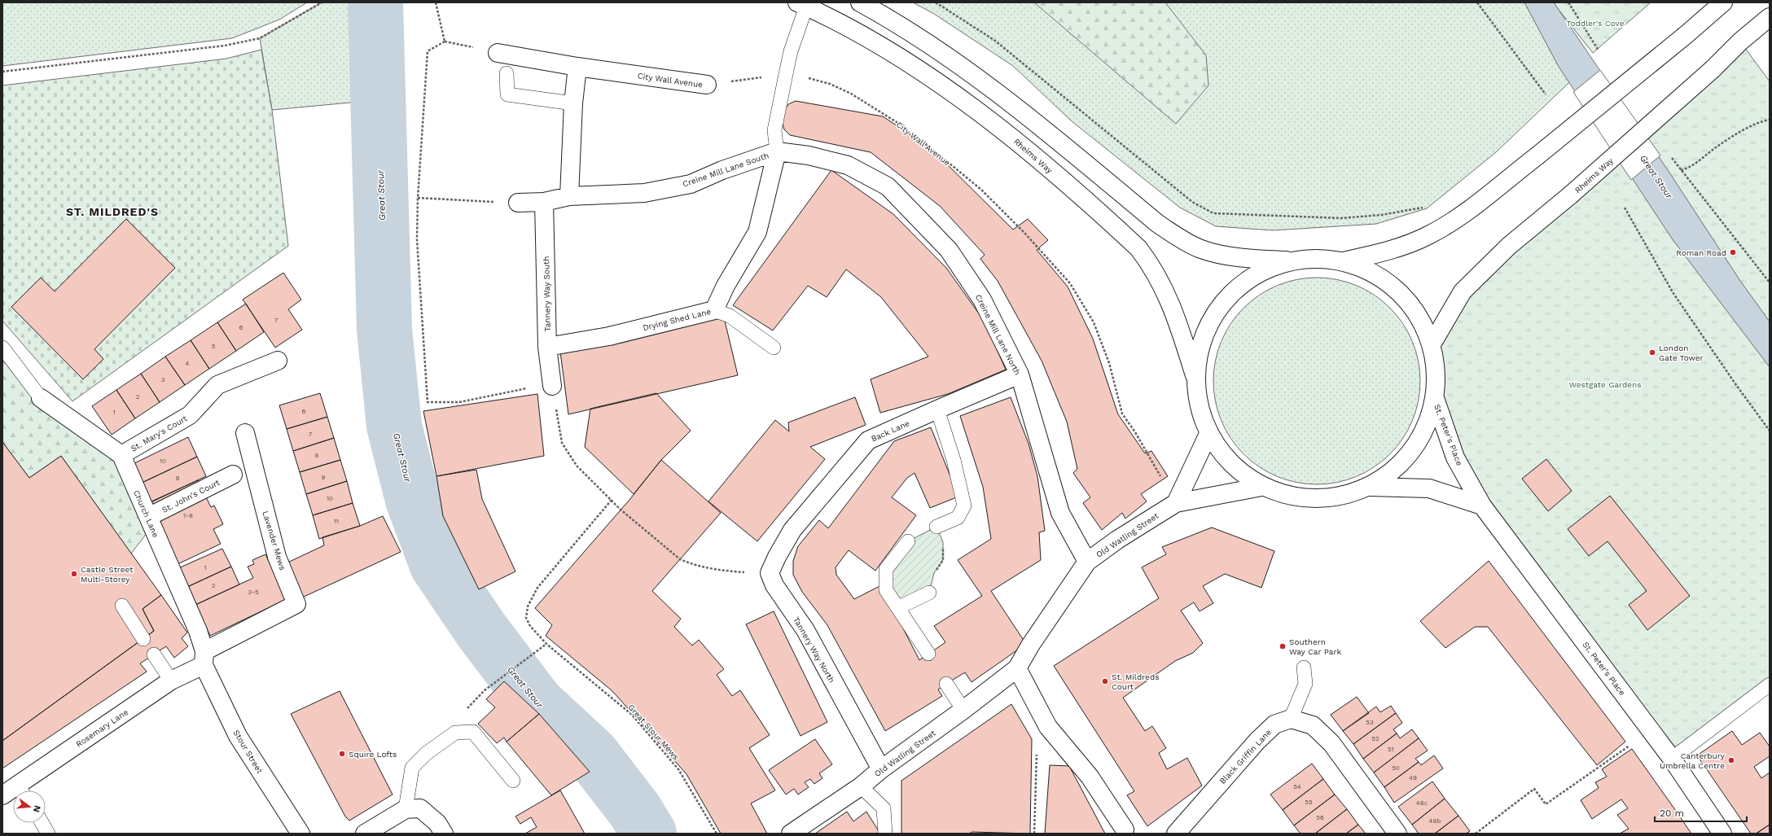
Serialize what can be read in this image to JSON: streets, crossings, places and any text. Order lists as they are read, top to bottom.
{
  "streets": {
    "street": [
      "City Wall Avenue",
      "Rheims Way",
      "Creine Mill Lane South",
      "Tannery Way South",
      "Drying Shed Lane",
      "Creine Mill Lane North",
      "Back Lane",
      "St. Mary's Court",
      "St. Peter's Place",
      "St. John's Court",
      "Church Lane",
      "Old Watling Street",
      "Lavender Mews",
      "Tannery Way North",
      "Rosemary Lane",
      "Stour Street",
      "Black Griffin Lane"
    ],
    "path": ["Great Stour Mews"]
  },
  "crossings": [
    ["City Wall Avenue", "Old Watling Street"],
    ["Creine Mill Lane South", "Tannery Way South"],
    ["Creine Mill Lane South", "Drying Shed Lane"],
    ["Creine Mill Lane South", "Creine Mill Lane North"],
    ["Tannery Way South", "Drying Shed Lane"],
    ["Drying Shed Lane", "Creine Mill Lane North"],
    ["Creine Mill Lane North", "Back Lane"],
    ["Creine Mill Lane North", "Old Watling Street"],
    ["Back Lane", "Tannery Way North"],
    ["St. Mary's Court", "Church Lane"],
    ["St. John's Court", "Church Lane"],
    ["Church Lane", "Lavender Mews"],
    ["Church Lane", "Rosemary Lane"],
    ["Church Lane", "Stour Street"],
    ["Old Watling Street", "Tannery Way North"],
    ["Lavender Mews", "Rosemary Lane"],
    ["Lavender Mews", "Stour Street"],
    ["Rosemary Lane", "Stour Street"]
  ],
  "districts": ["ST. MILDRED'S"],
  "water": ["Great Stour"],
  "parks": ["Toddler's Cove", "Westgate Gardens"],
  "places": [
    "Roman Road",
    "London Gate Tower",
    "Castle Street Multi-Storey",
    "Southern Way Car Park",
    "St. Mildreds Court",
    "Squire Lofts",
    "Canterbury Umbrella Centre"
  ],
  "house_numbers": [
    "7",
    "6",
    "5",
    "4",
    "3",
    "2",
    "6",
    "1",
    "7",
    "8",
    "10",
    "9",
    "9",
    "10",
    "1-8",
    "11",
    "1",
    "2",
    "3-5",
    "53",
    "52",
    "51",
    "50",
    "49",
    "54",
    "55",
    "48c",
    "56",
    "48b"
  ],
  "scale_bar": "20 m",
  "north": "right"
}
